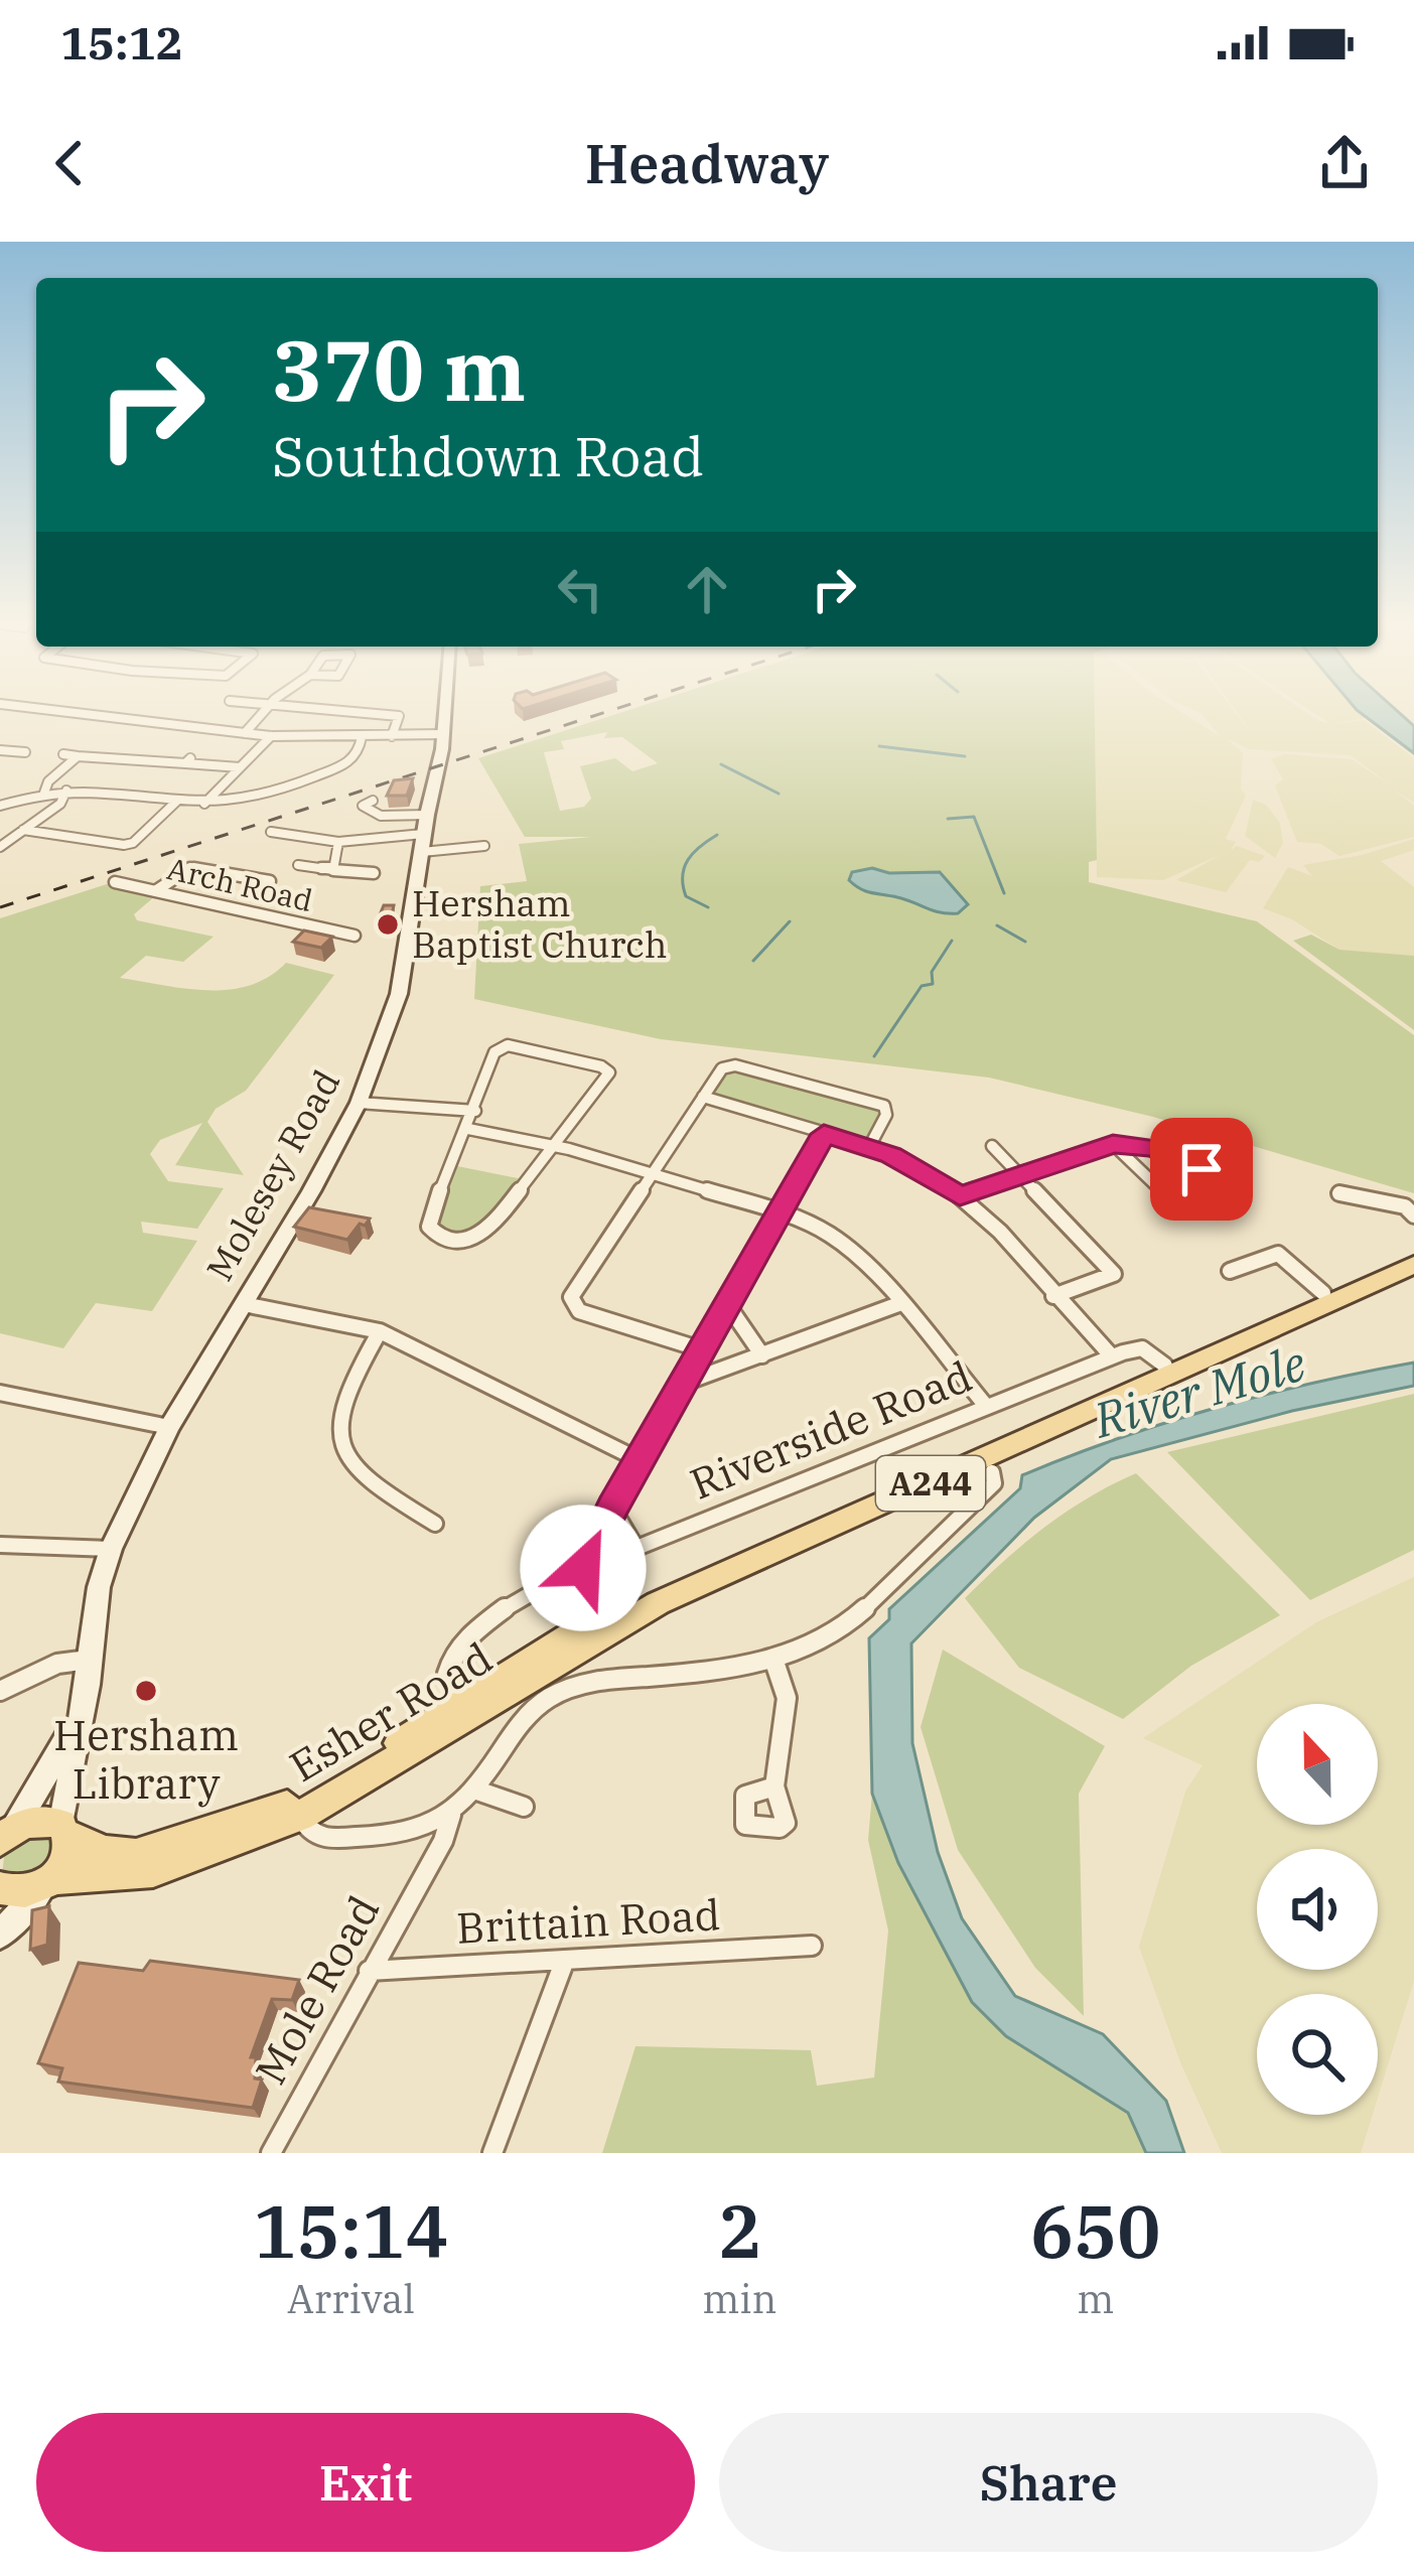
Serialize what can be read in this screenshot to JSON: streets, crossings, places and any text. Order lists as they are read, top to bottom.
{
  "streets": {
    "main road": ["A244", "Esher Road"],
    "street": [
      "Arch Road",
      "Molesey Road",
      "Riverside Road",
      "Brittain Road",
      "Mole Road"
    ]
  },
  "crossings": [
    ["Molesey Road", "Esher Road"],
    ["Riverside Road", "Esher Road"],
    ["Brittain Road", "Mole Road"]
  ],
  "water": ["River Mole"],
  "places": ["Hersham Baptist Church", "Hersham Library"],
  "north": "top",
  "page": {
    "status": "15:12",
    "header": "Headway",
    "turn": ["370 m", "Southdown Road"],
    "eta": [
      "15:14",
      "Arrival",
      "2",
      "min",
      "650",
      "m"
    ],
    "buttons": ["Exit", "Share"]
  }
}
